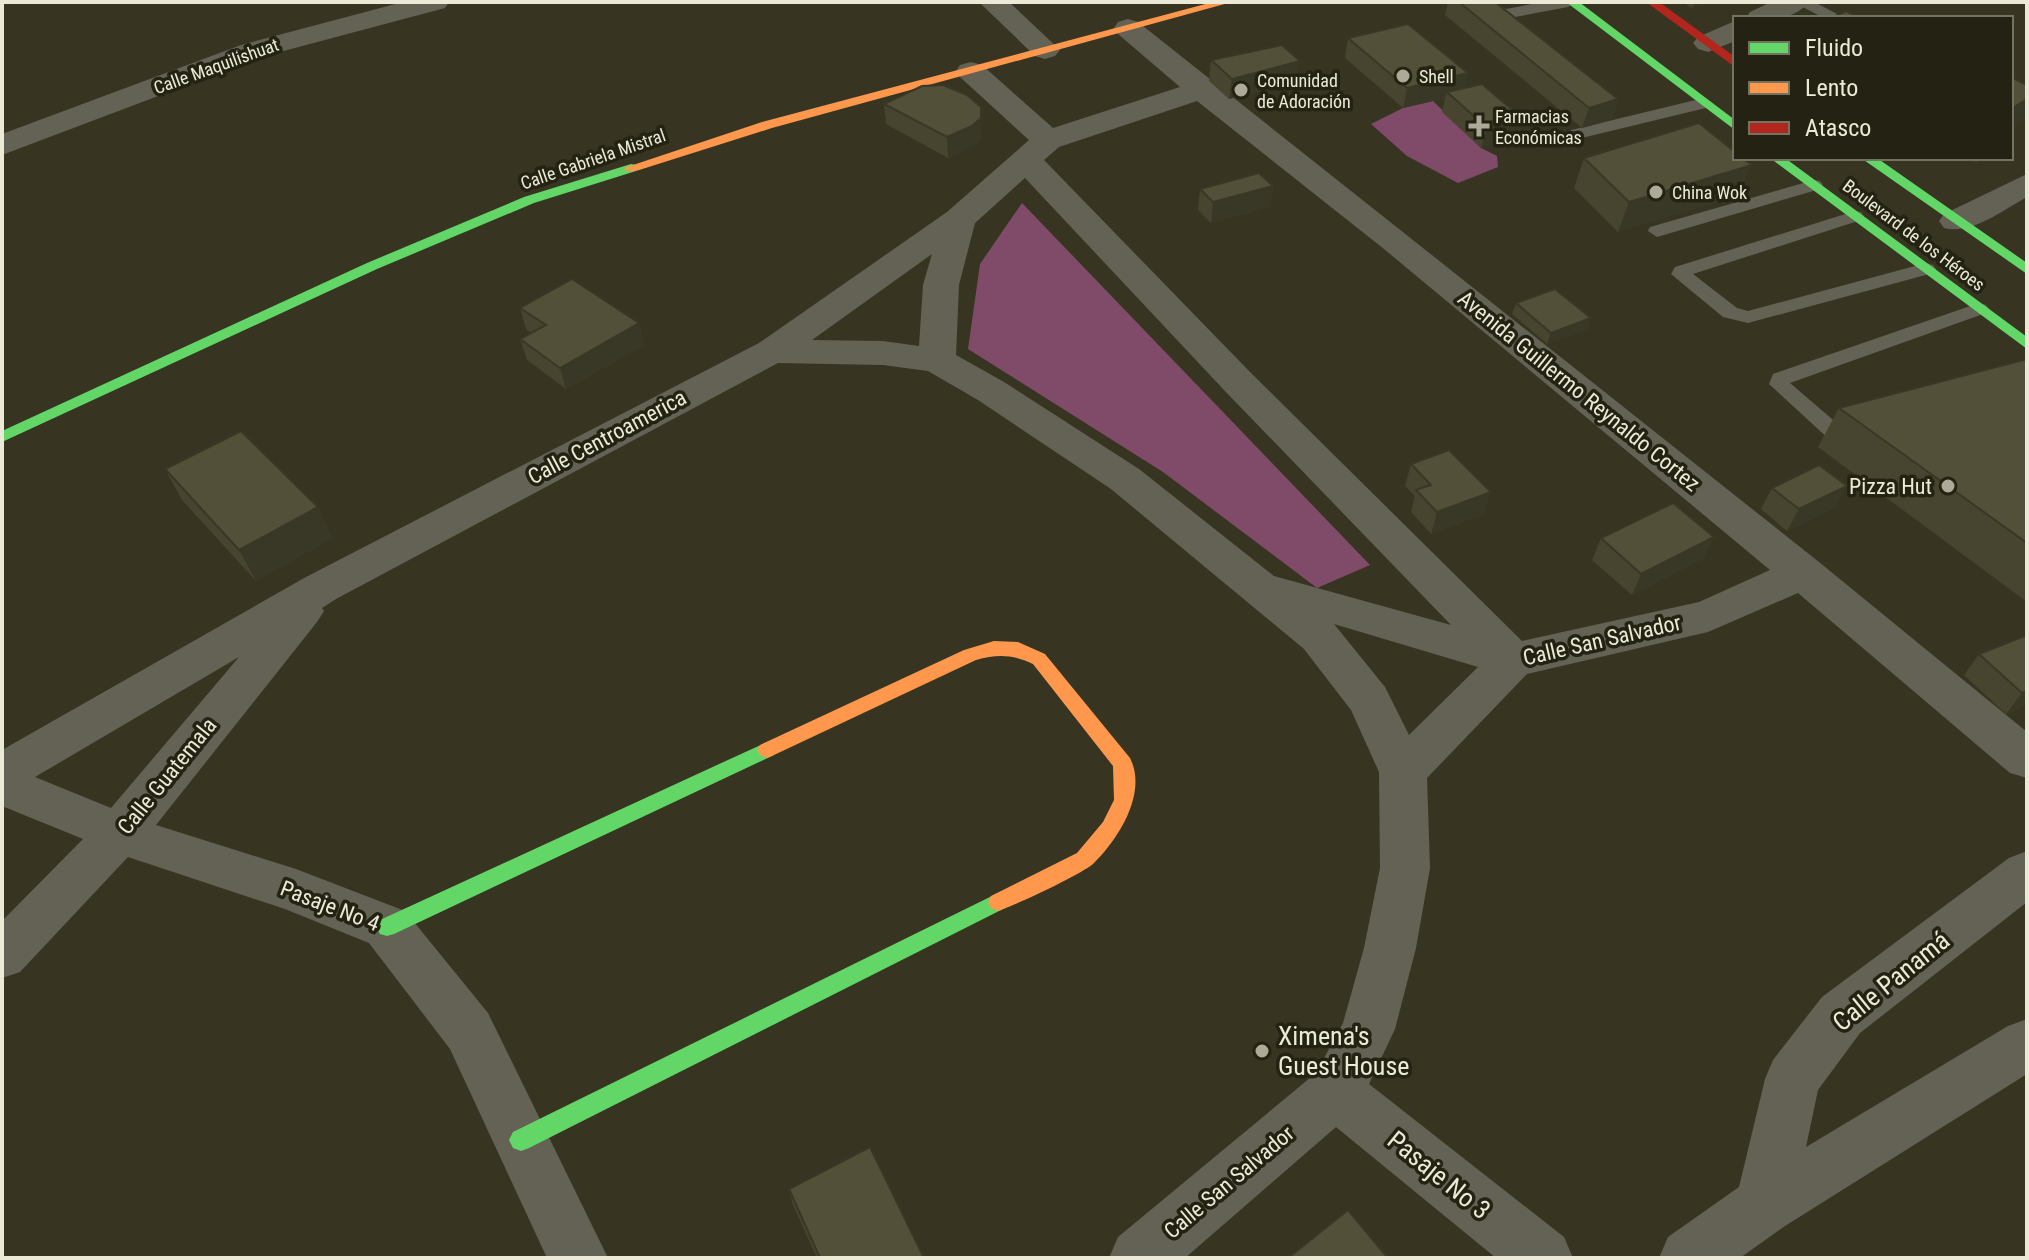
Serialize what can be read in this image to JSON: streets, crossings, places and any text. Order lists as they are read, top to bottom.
{
  "streets": {
    "street": [
      "Calle Maquilishuat",
      "Calle Gabriela Mistral",
      "Boulevard de los Héroes",
      "Avenida Guillermo Reynaldo Cortez",
      "Calle Centroamerica",
      "Calle San Salvador",
      "Calle Guatemala",
      "Pasaje No 4",
      "Calle Panamá",
      "Pasaje No 3"
    ]
  },
  "crossings": [
    ["Calle Gabriela Mistral", "Avenida Guillermo Reynaldo Cortez"],
    ["Avenida Guillermo Reynaldo Cortez", "Calle Centroamerica"],
    ["Avenida Guillermo Reynaldo Cortez", "Calle San Salvador"],
    ["Calle Centroamerica", "Calle Guatemala"],
    ["Calle San Salvador", "Pasaje No 3"],
    ["Calle Guatemala", "Pasaje No 4"]
  ],
  "places": {
    "other": [
      "Shell",
      "Comunidad de Adoración",
      "China Wok",
      "Pizza Hut",
      "Ximena's Guest House"
    ],
    "health": ["Farmacias Económicas"]
  },
  "legend": ["Fluido", "Lento", "Atasco"]
}
